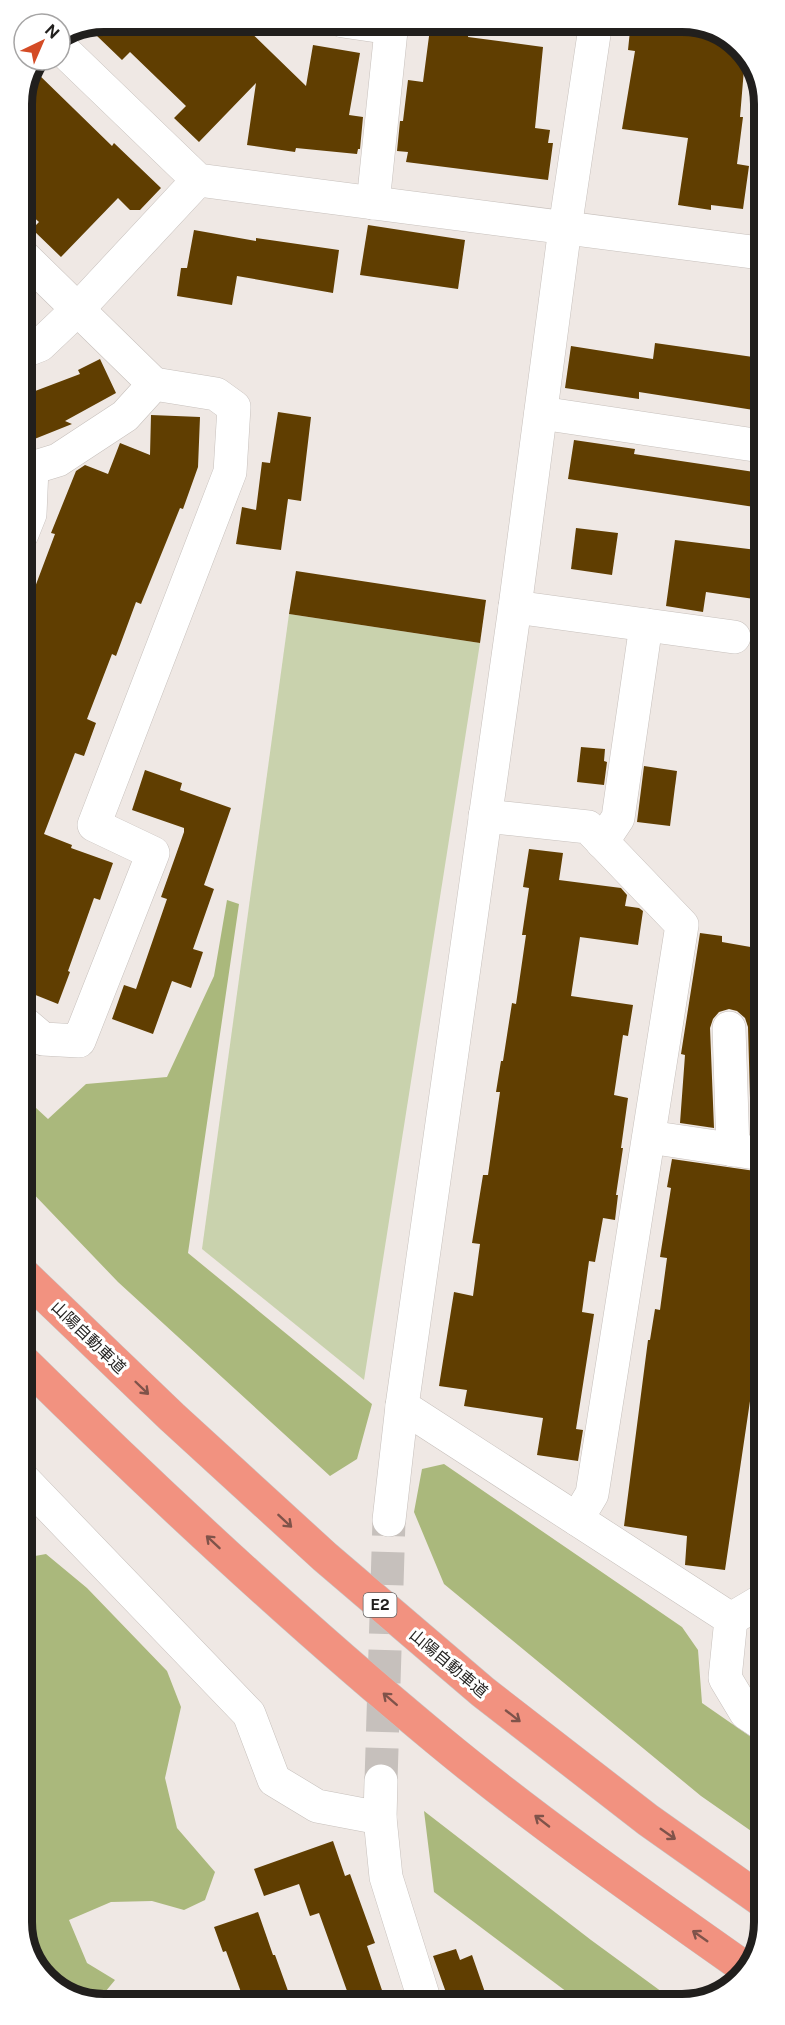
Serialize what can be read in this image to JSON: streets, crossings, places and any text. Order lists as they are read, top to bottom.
{
  "streets": {
    "highway": ["山陽自動車道", "E2"]
  },
  "north": "top right"
}
